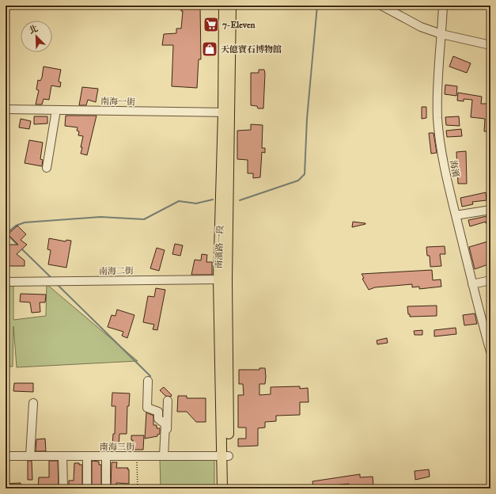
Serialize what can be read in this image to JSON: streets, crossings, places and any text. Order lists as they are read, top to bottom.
{
  "streets": {
    "main road": ["南濱路一段"],
    "street": [
      "南海一街",
      "海濱",
      "南海二街",
      "南海三街"
    ]
  },
  "crossings": [
    ["南海一街", "南濱路一段"],
    ["南濱路一段", "南海二街"],
    ["南濱路一段", "南海三街"]
  ],
  "places": {
    "supermarket": ["7-Eleven"],
    "shop": ["天億寶石博物館"]
  },
  "north": "top left"
}
